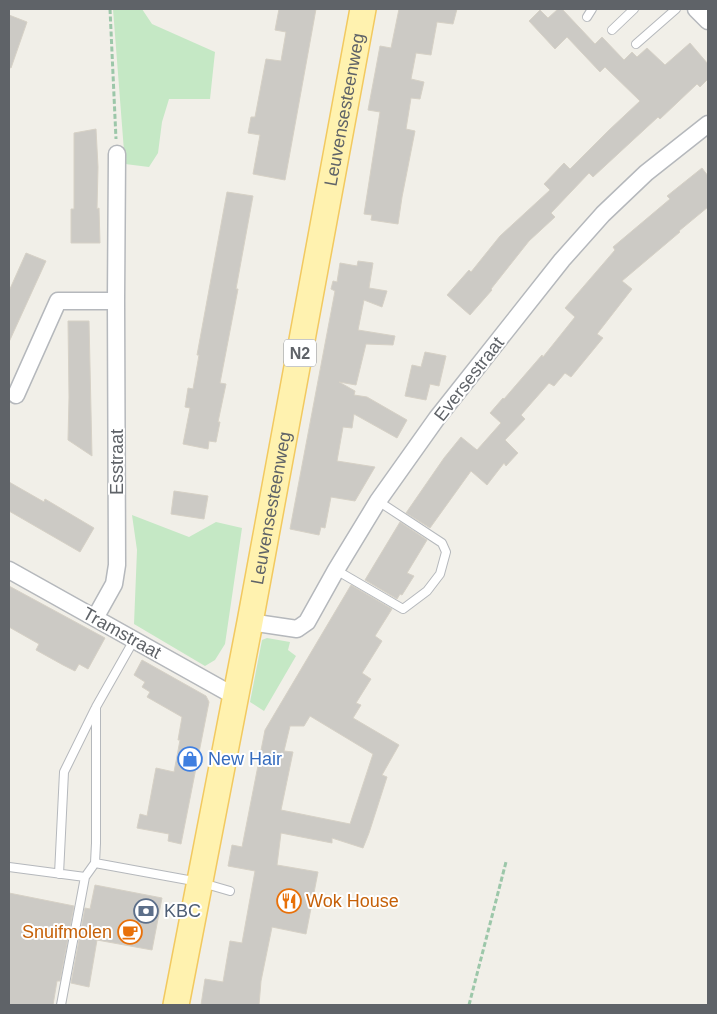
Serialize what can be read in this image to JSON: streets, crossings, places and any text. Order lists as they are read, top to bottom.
{
  "streets": {
    "main road": ["Leuvensesteenweg", "N2"],
    "street": ["Eversestraat", "Esstraat", "Tramstraat"]
  },
  "crossings": [
    ["Leuvensesteenweg", "Eversestraat"],
    ["Leuvensesteenweg", "Tramstraat"],
    ["Esstraat", "Tramstraat"]
  ],
  "places": {
    "shop": ["New Hair"],
    "restaurant": ["Wok House"],
    "bank": ["KBC"],
    "cafe": ["Snuifmolen"]
  }
}
